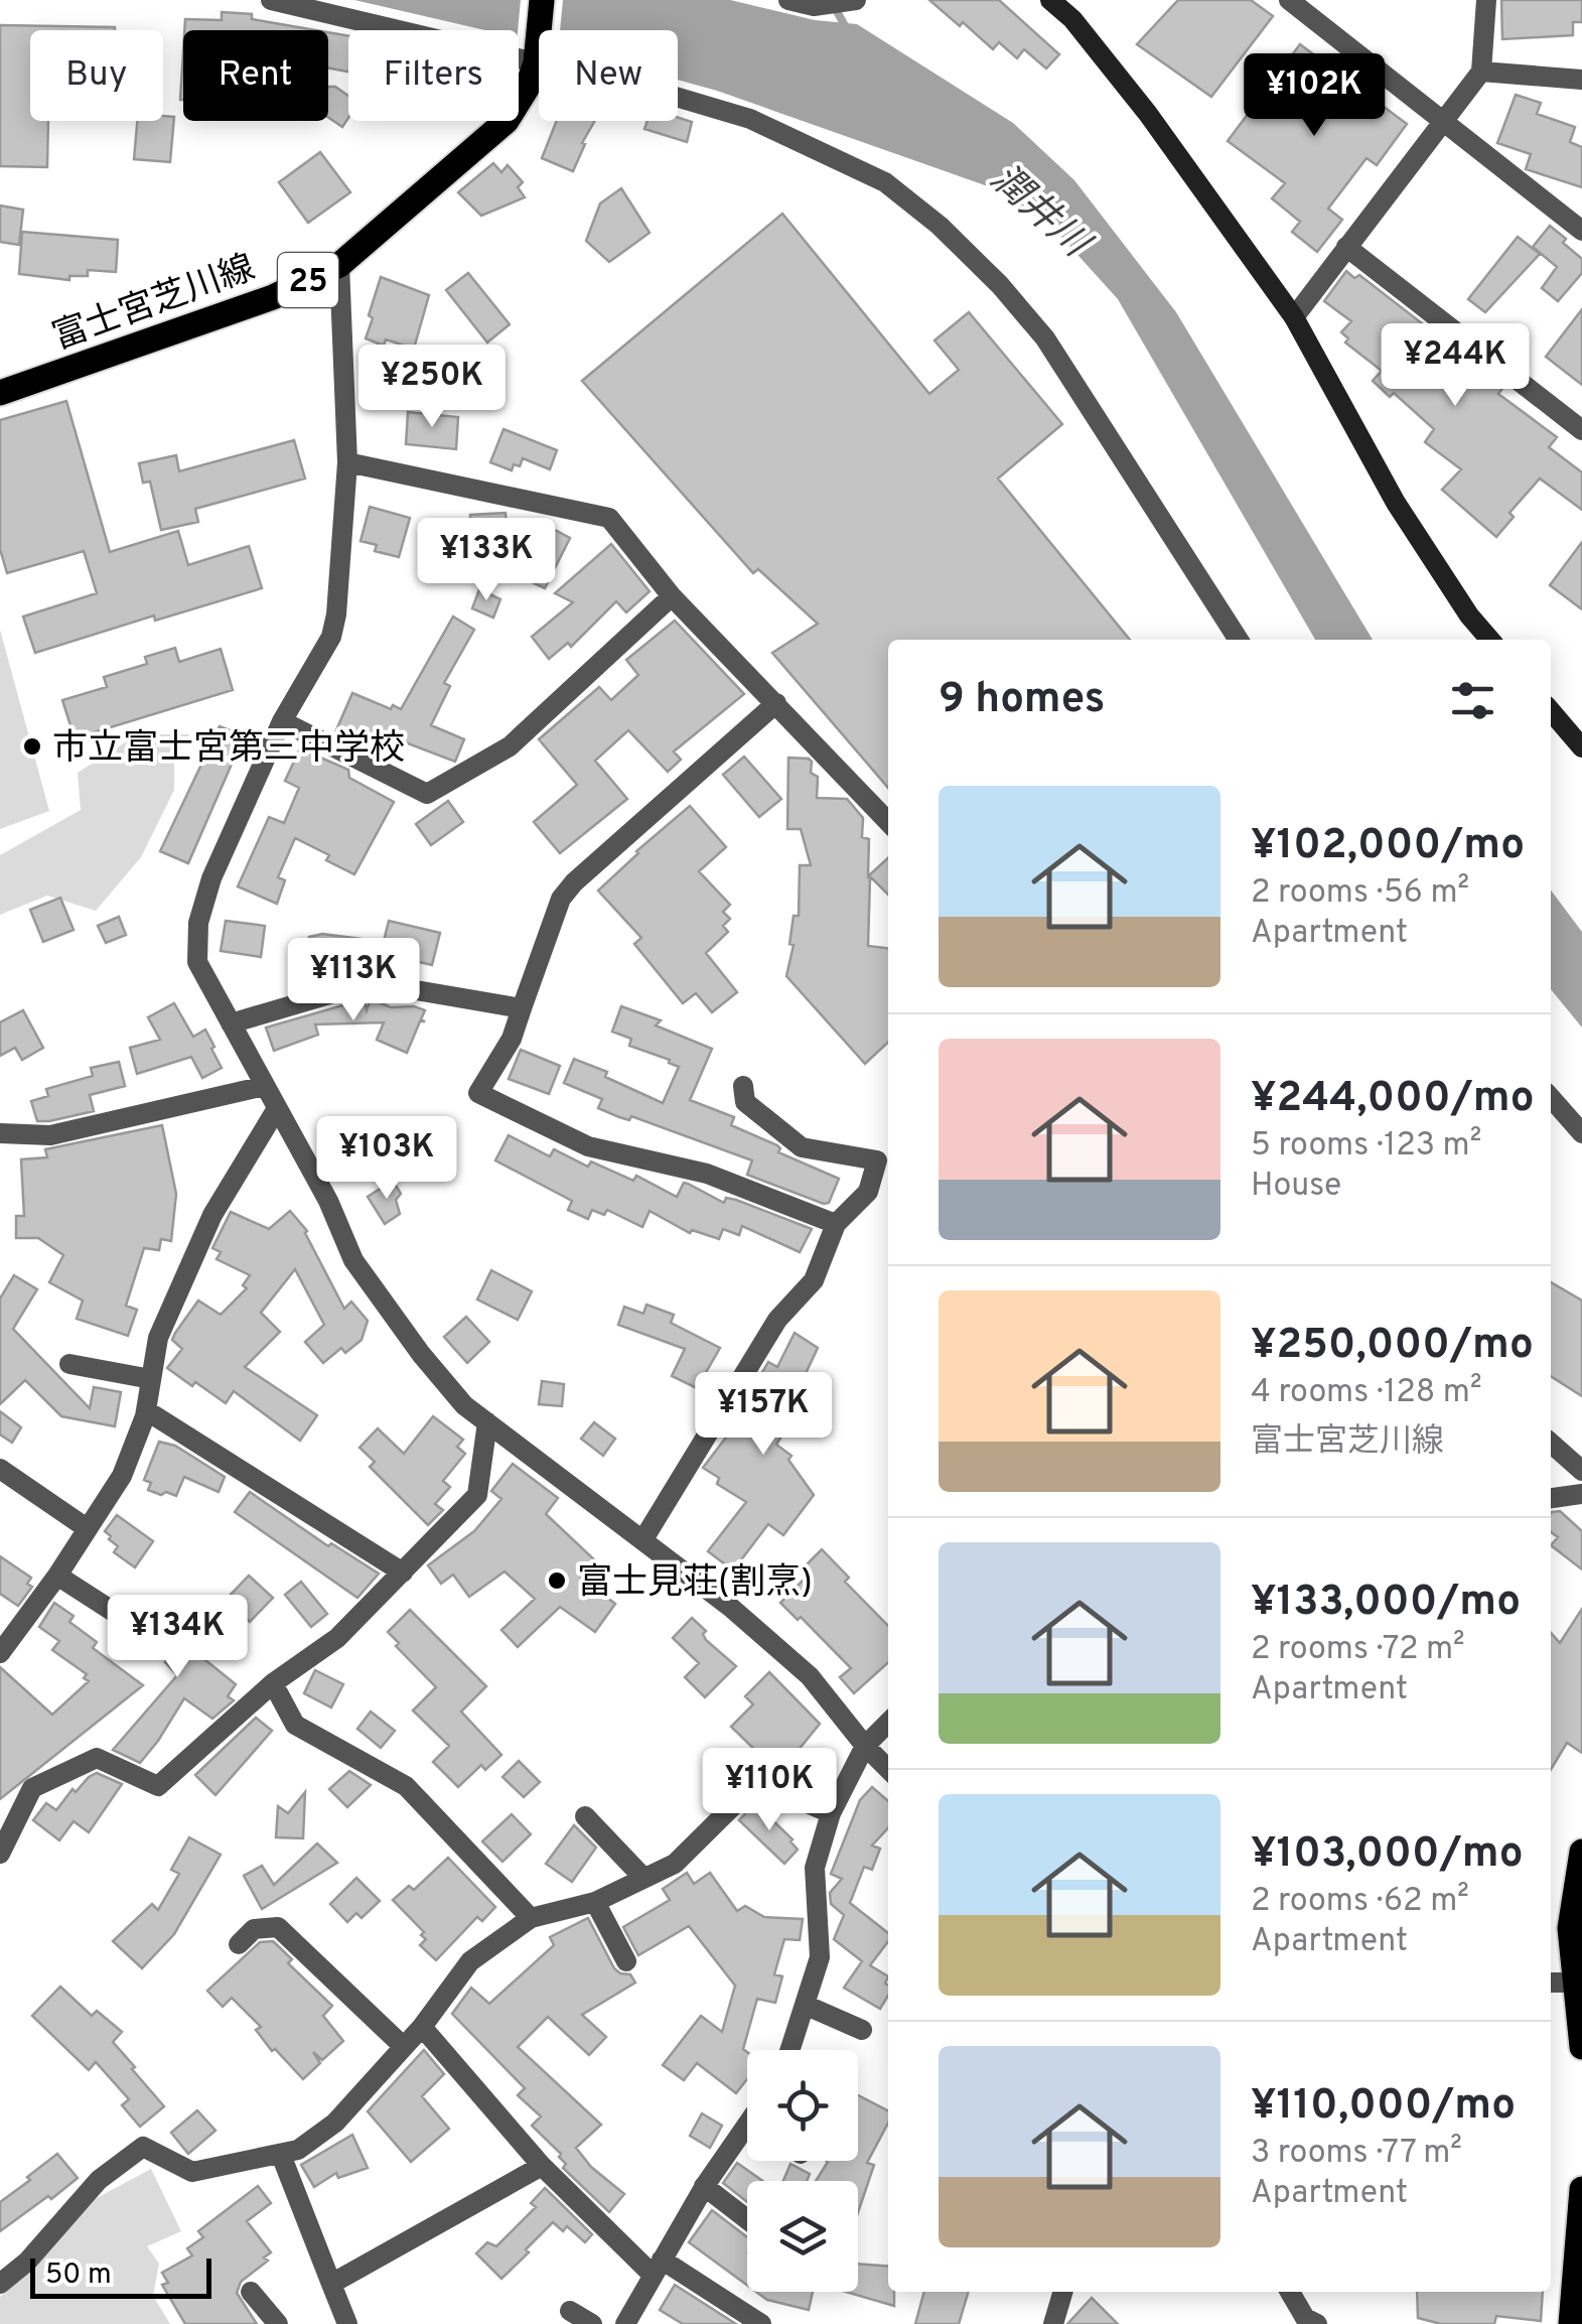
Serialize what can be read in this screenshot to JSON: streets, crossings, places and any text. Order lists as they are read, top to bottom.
{
  "streets": {
    "main road": ["25", "富士宮芝川線"]
  },
  "water": ["潤井川"],
  "places": ["市立富士宮第三中学校", "富士見荘(割烹)"],
  "scale_bar": "50 m",
  "page": {
    "chip": [
      "Buy",
      "Rent",
      "Filters",
      "New"
    ],
    "price": [
      "¥102K",
      "¥244K",
      "¥250K",
      "¥133K",
      "¥113K",
      "¥103K",
      "¥157K",
      "¥134K",
      "¥110K"
    ],
    "heading": "9 homes",
    "list": [
      {
        "name": "¥102,000/mo",
        "note": "2 rooms · 56 m² · Apartment"
      },
      {
        "name": "¥244,000/mo",
        "note": "5 rooms · 123 m² · House"
      },
      {
        "name": "¥250,000/mo",
        "note": "4 rooms · 128 m² · 富士宮芝川線"
      },
      {
        "name": "¥133,000/mo",
        "note": "2 rooms · 72 m² · Apartment"
      },
      {
        "name": "¥103,000/mo",
        "note": "2 rooms · 62 m² · Apartment"
      },
      {
        "name": "¥110,000/mo",
        "note": "3 rooms · 77 m² · Apartment"
      }
    ],
    "scale": "50 m"
  }
}
